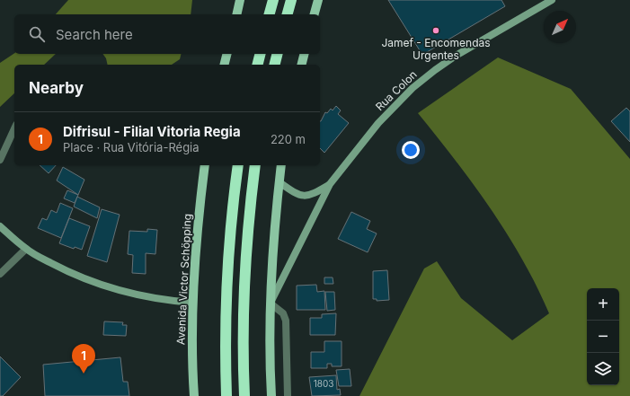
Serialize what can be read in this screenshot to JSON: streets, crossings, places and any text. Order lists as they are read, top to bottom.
{
  "streets": {
    "main road": ["Avenida Victor Schöpping"],
    "street": ["Rua Colon"]
  },
  "places": ["Jamef - Encomendas Urgentes"],
  "house_numbers": ["1803"],
  "north": "top right",
  "page": {
    "search": "Search here",
    "heading": "Nearby",
    "list": [
      {
        "mark": "1",
        "name": "Difrisul - Filial Vitoria Regia",
        "note": "Place · Rua Vitória-Régia",
        "value": "220 m"
      }
    ],
    "map_buttons": ["+", "−"],
    "pins": "1"
  }
}
